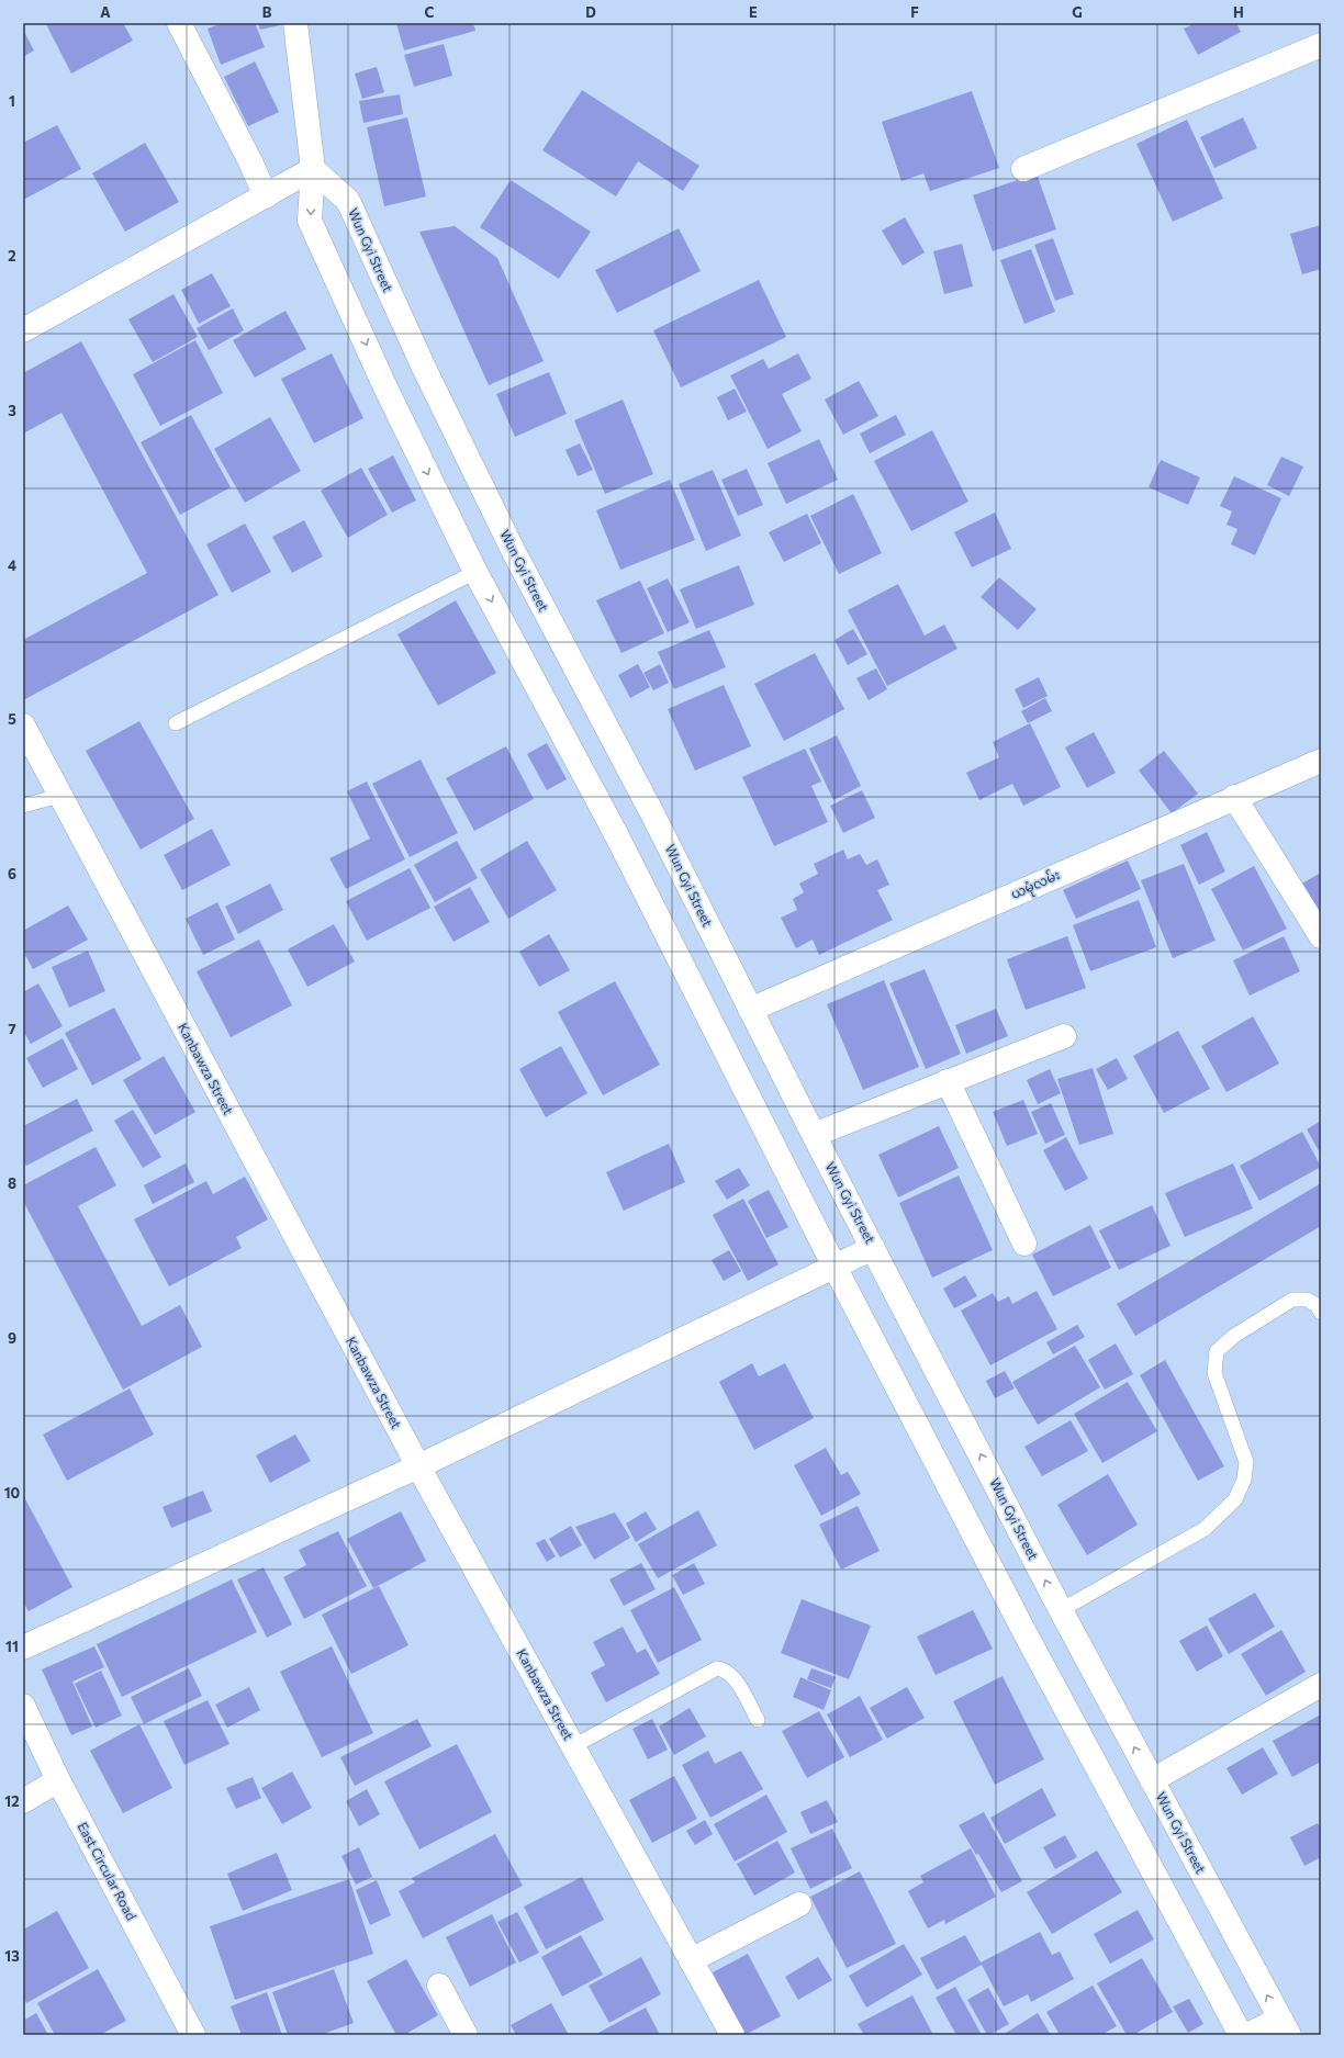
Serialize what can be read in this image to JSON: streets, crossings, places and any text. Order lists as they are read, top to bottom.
{
  "streets": {
    "street": [
      "Wun Gyi Street",
      "ယမုံလမ်း",
      "Kanbawza Street",
      "East Circular Road"
    ]
  },
  "crossings": [
    ["Wun Gyi Street", "ယမုံလမ်း"]
  ],
  "grid": {
    "columns": [
      "A",
      "B",
      "C",
      "D",
      "E",
      "F",
      "G",
      "H"
    ],
    "rows": [
      "1",
      "2",
      "3",
      "4",
      "5",
      "6",
      "7",
      "8",
      "9",
      "10",
      "11",
      "12",
      "13"
    ]
  }
}
